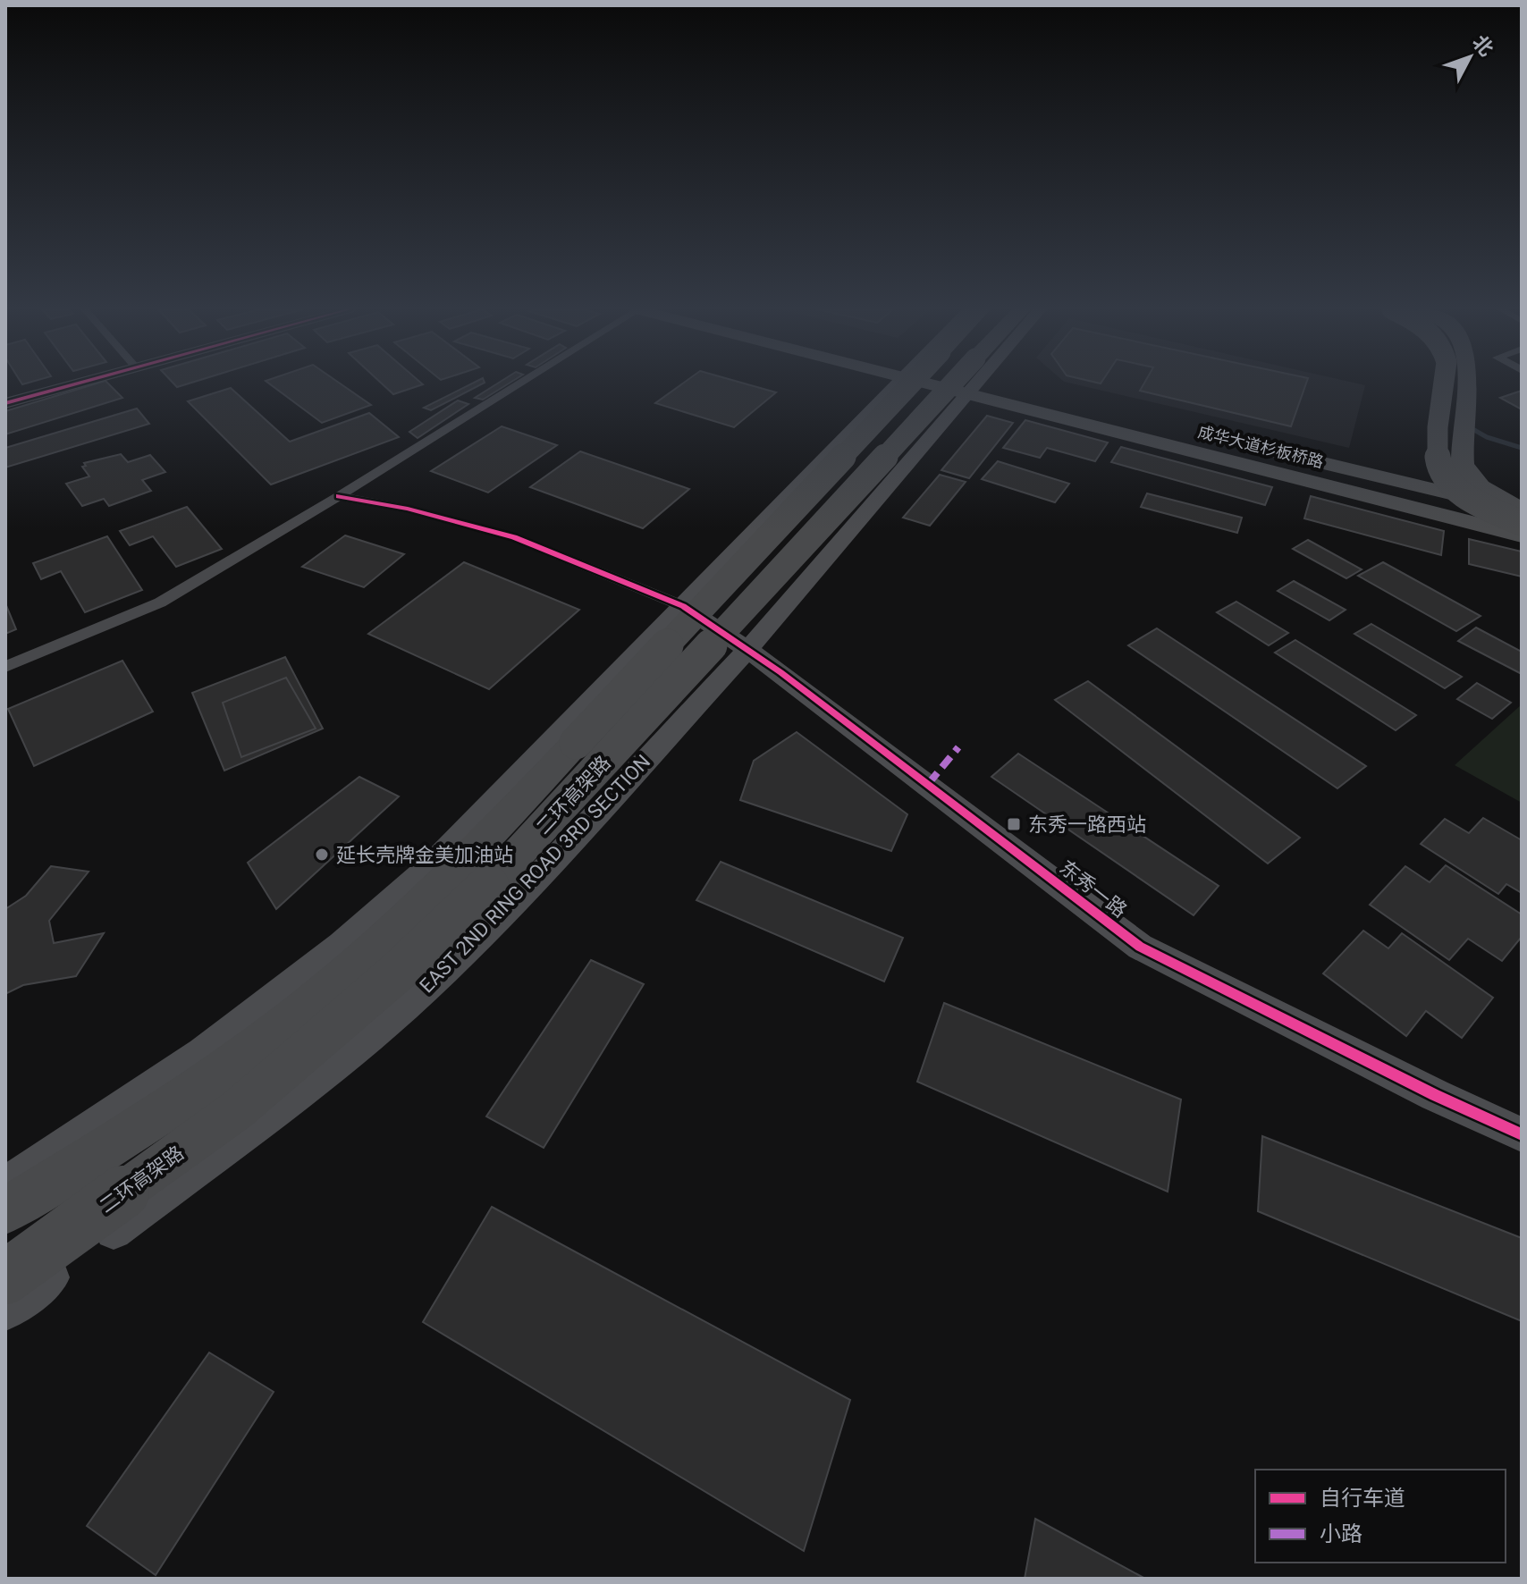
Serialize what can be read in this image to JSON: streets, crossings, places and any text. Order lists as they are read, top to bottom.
{
  "streets": {
    "highway": ["二环高架路"],
    "main road": ["成华大道杉板桥路", "EAST 2ND RING ROAD 3RD SECTION", "东秀一路"]
  },
  "crossings": [
    ["成华大道杉板桥路", "EAST 2ND RING ROAD 3RD SECTION"],
    ["EAST 2ND RING ROAD 3RD SECTION", "东秀一路"]
  ],
  "places": {
    "transit": ["东秀一路西站"],
    "other": ["延长壳牌金美加油站"]
  },
  "legend": ["自行车道", "小路"],
  "north": "top right"
}
